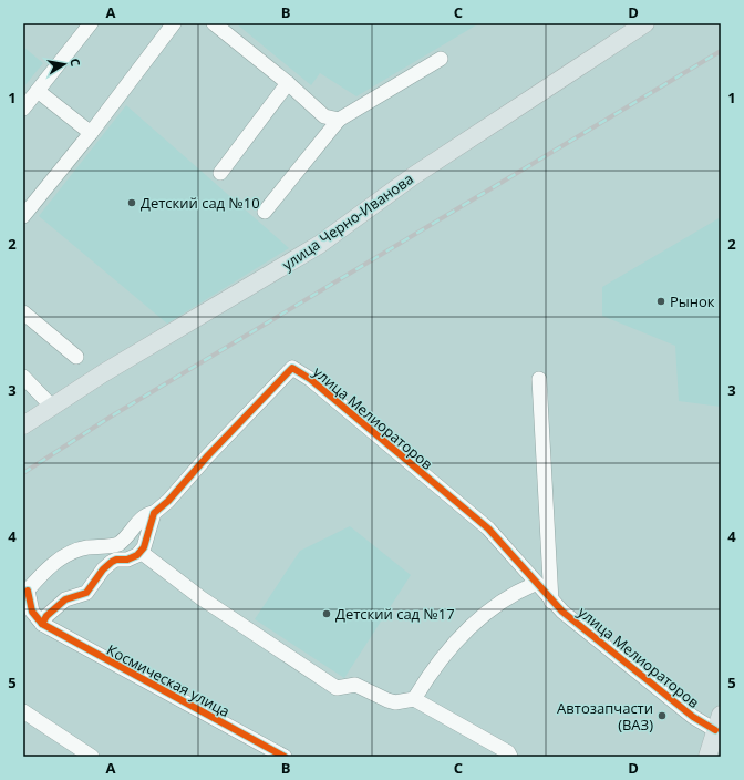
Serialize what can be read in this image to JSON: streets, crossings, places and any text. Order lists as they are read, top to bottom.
{
  "streets": {
    "main road": ["улица Черно-Иванова"],
    "street": ["улица Мелиораторов", "Космическая улица"]
  },
  "places": [
    "Детский сад №10",
    "Рынок",
    "Детский сад №17",
    "Автозапчасти (ВАЗ)"
  ],
  "north": "right",
  "grid": {
    "columns": [
      "A",
      "B",
      "C",
      "D"
    ],
    "rows": [
      "1",
      "2",
      "3",
      "4",
      "5"
    ]
  }
}
